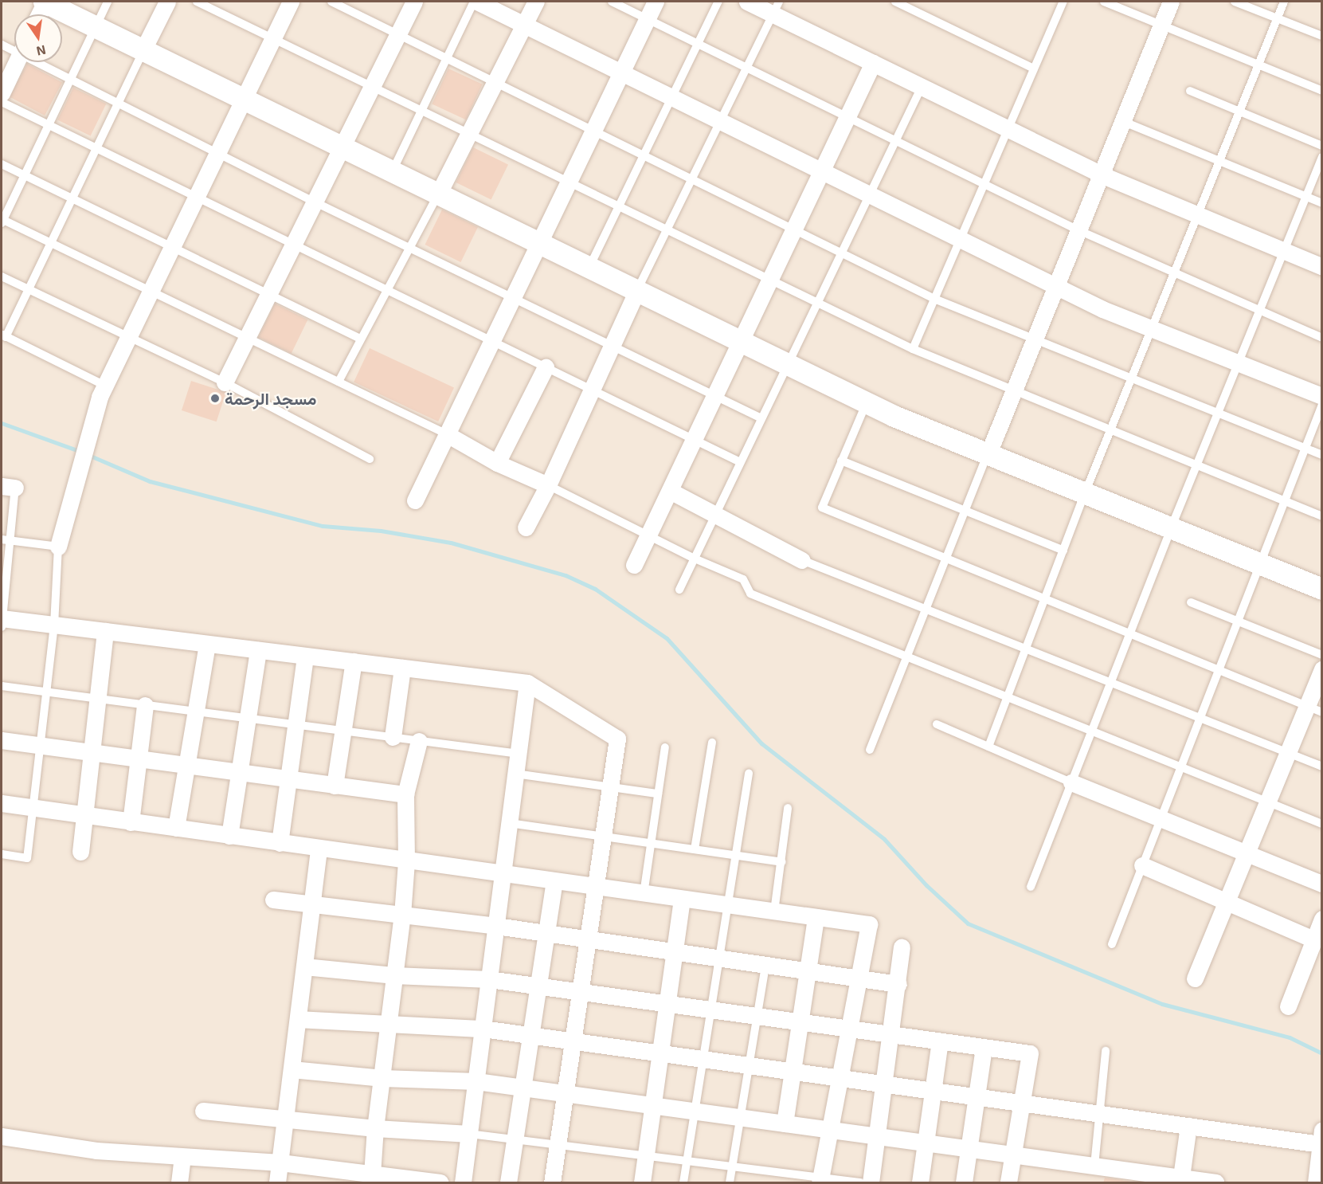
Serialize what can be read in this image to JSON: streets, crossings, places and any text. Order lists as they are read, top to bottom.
{
  "places": ["مسجد الرحمة"],
  "north": "bottom"
}
